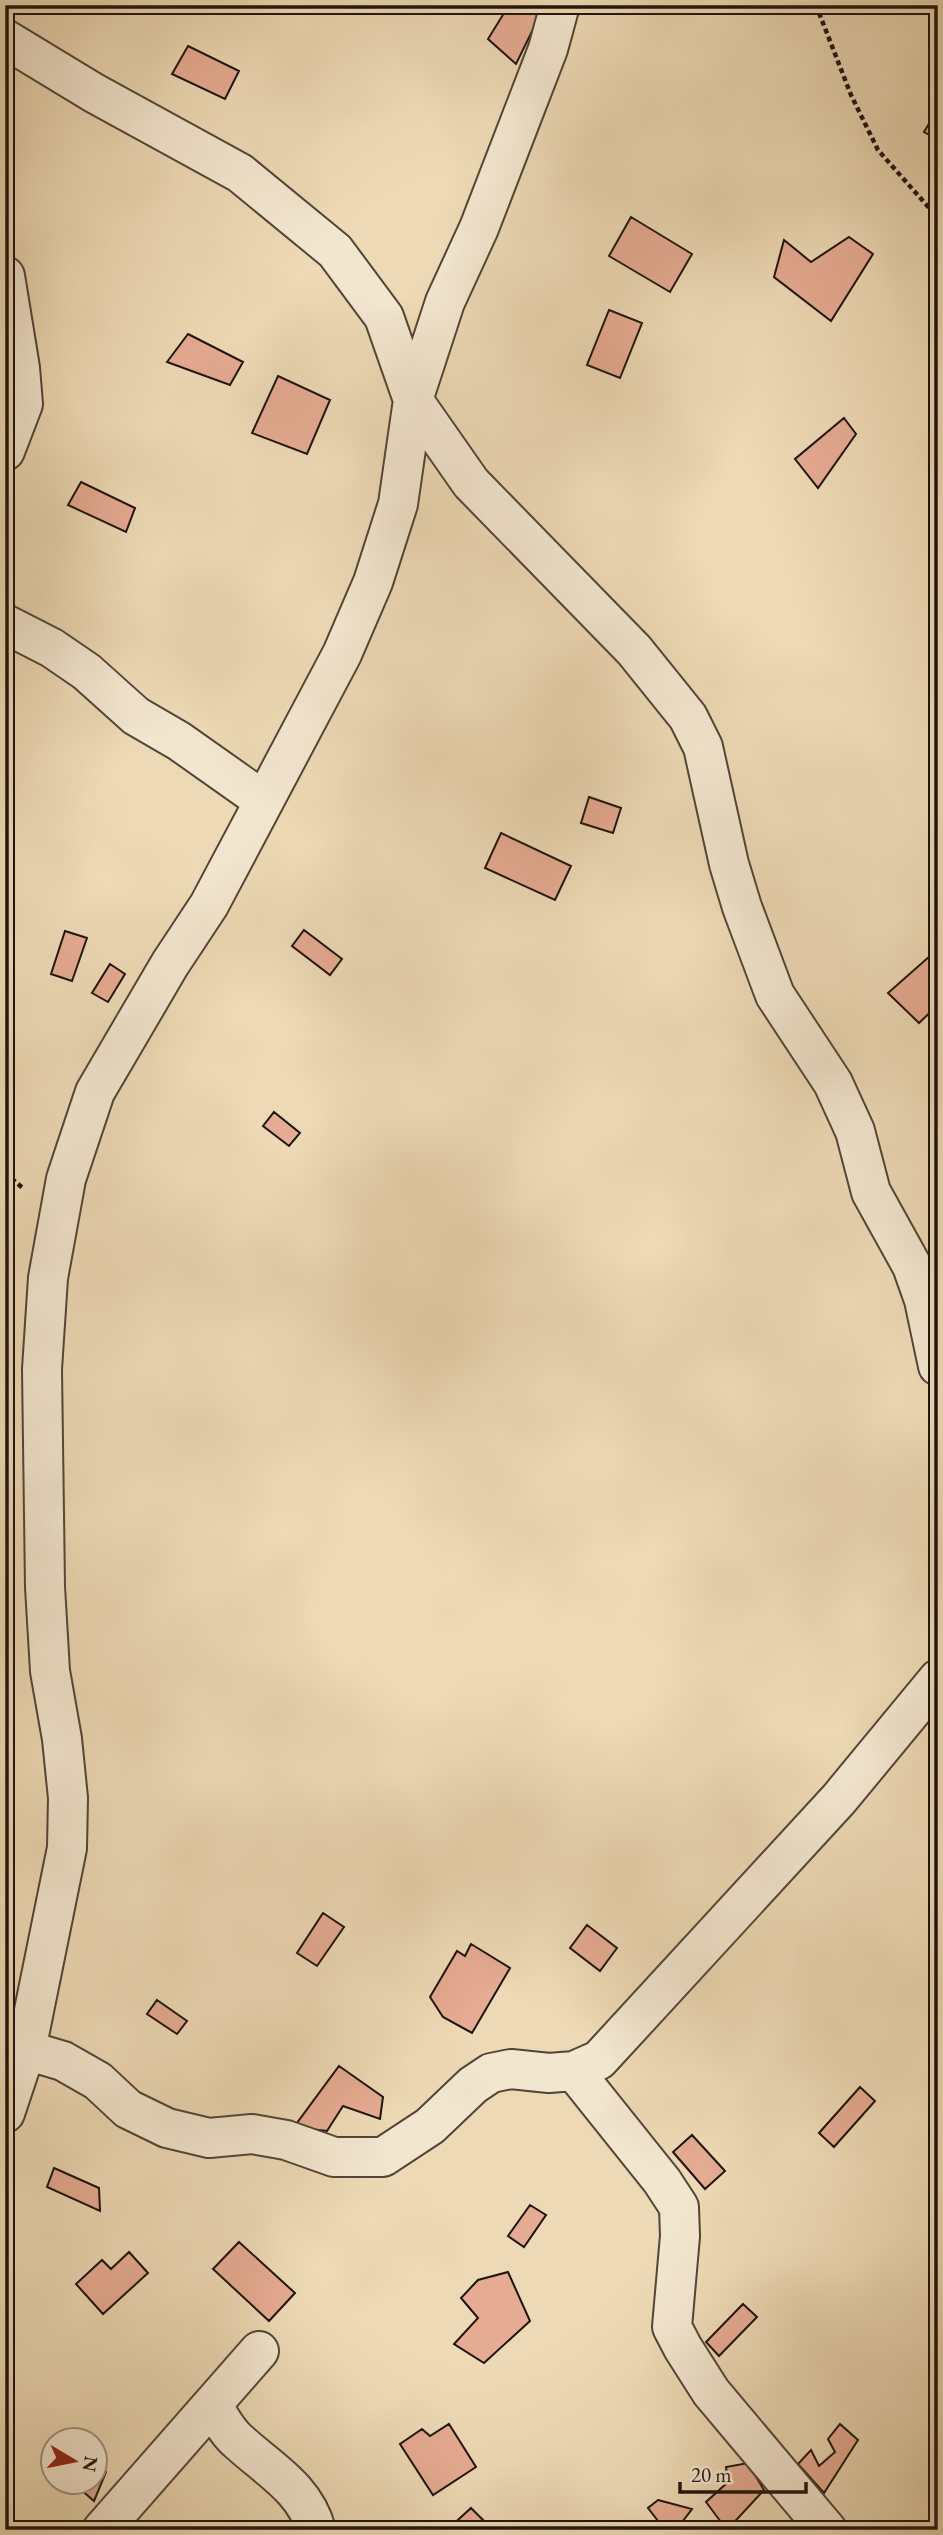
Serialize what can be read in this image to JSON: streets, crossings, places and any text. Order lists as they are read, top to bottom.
{
  "scale_bar": "20 m",
  "north": "right"
}
